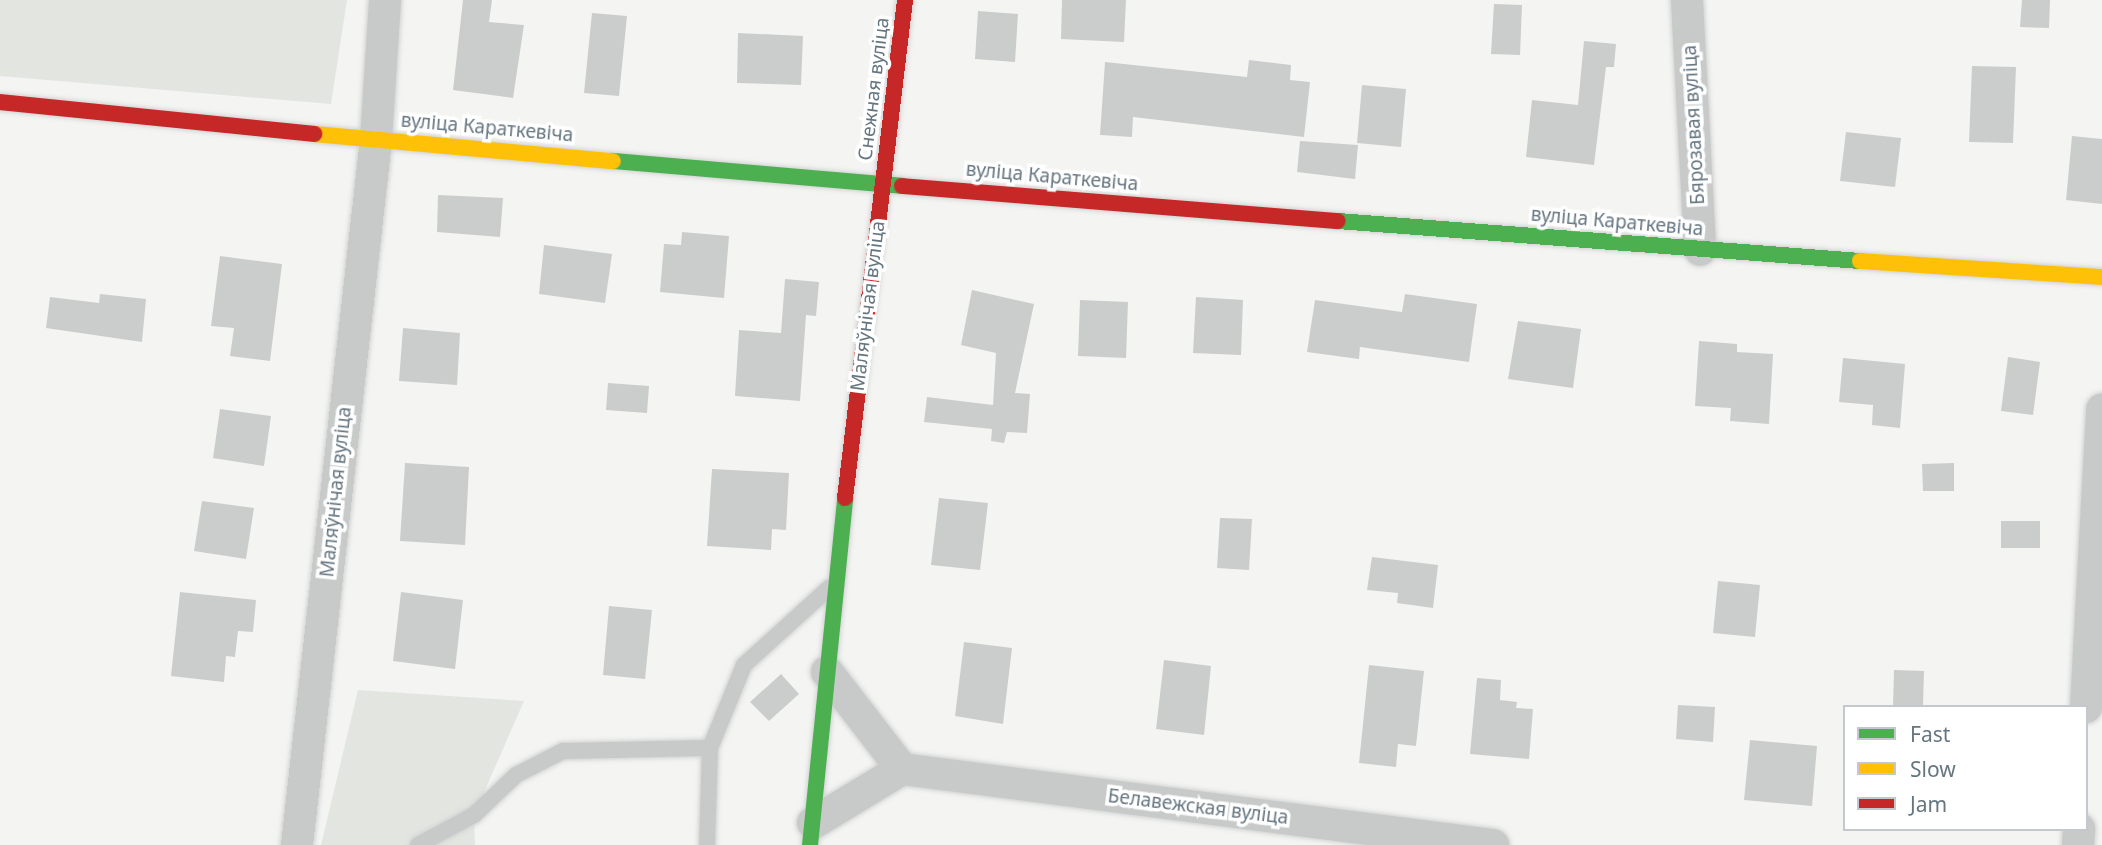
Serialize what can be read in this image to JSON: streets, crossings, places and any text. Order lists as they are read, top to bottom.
{
  "streets": {
    "street": [
      "Снежная вуліца",
      "Бярозавая вуліца",
      "вуліца Караткевіча",
      "Маляўнічая вуліца",
      "Белавежская вуліца"
    ]
  },
  "crossings": [
    ["Снежная вуліца", "вуліца Караткевіча"],
    ["Снежная вуліца", "Маляўнічая вуліца"],
    ["Бярозавая вуліца", "вуліца Караткевіча"],
    ["вуліца Караткевіча", "Маляўнічая вуліца"]
  ],
  "legend": ["Fast", "Slow", "Jam"]
}
